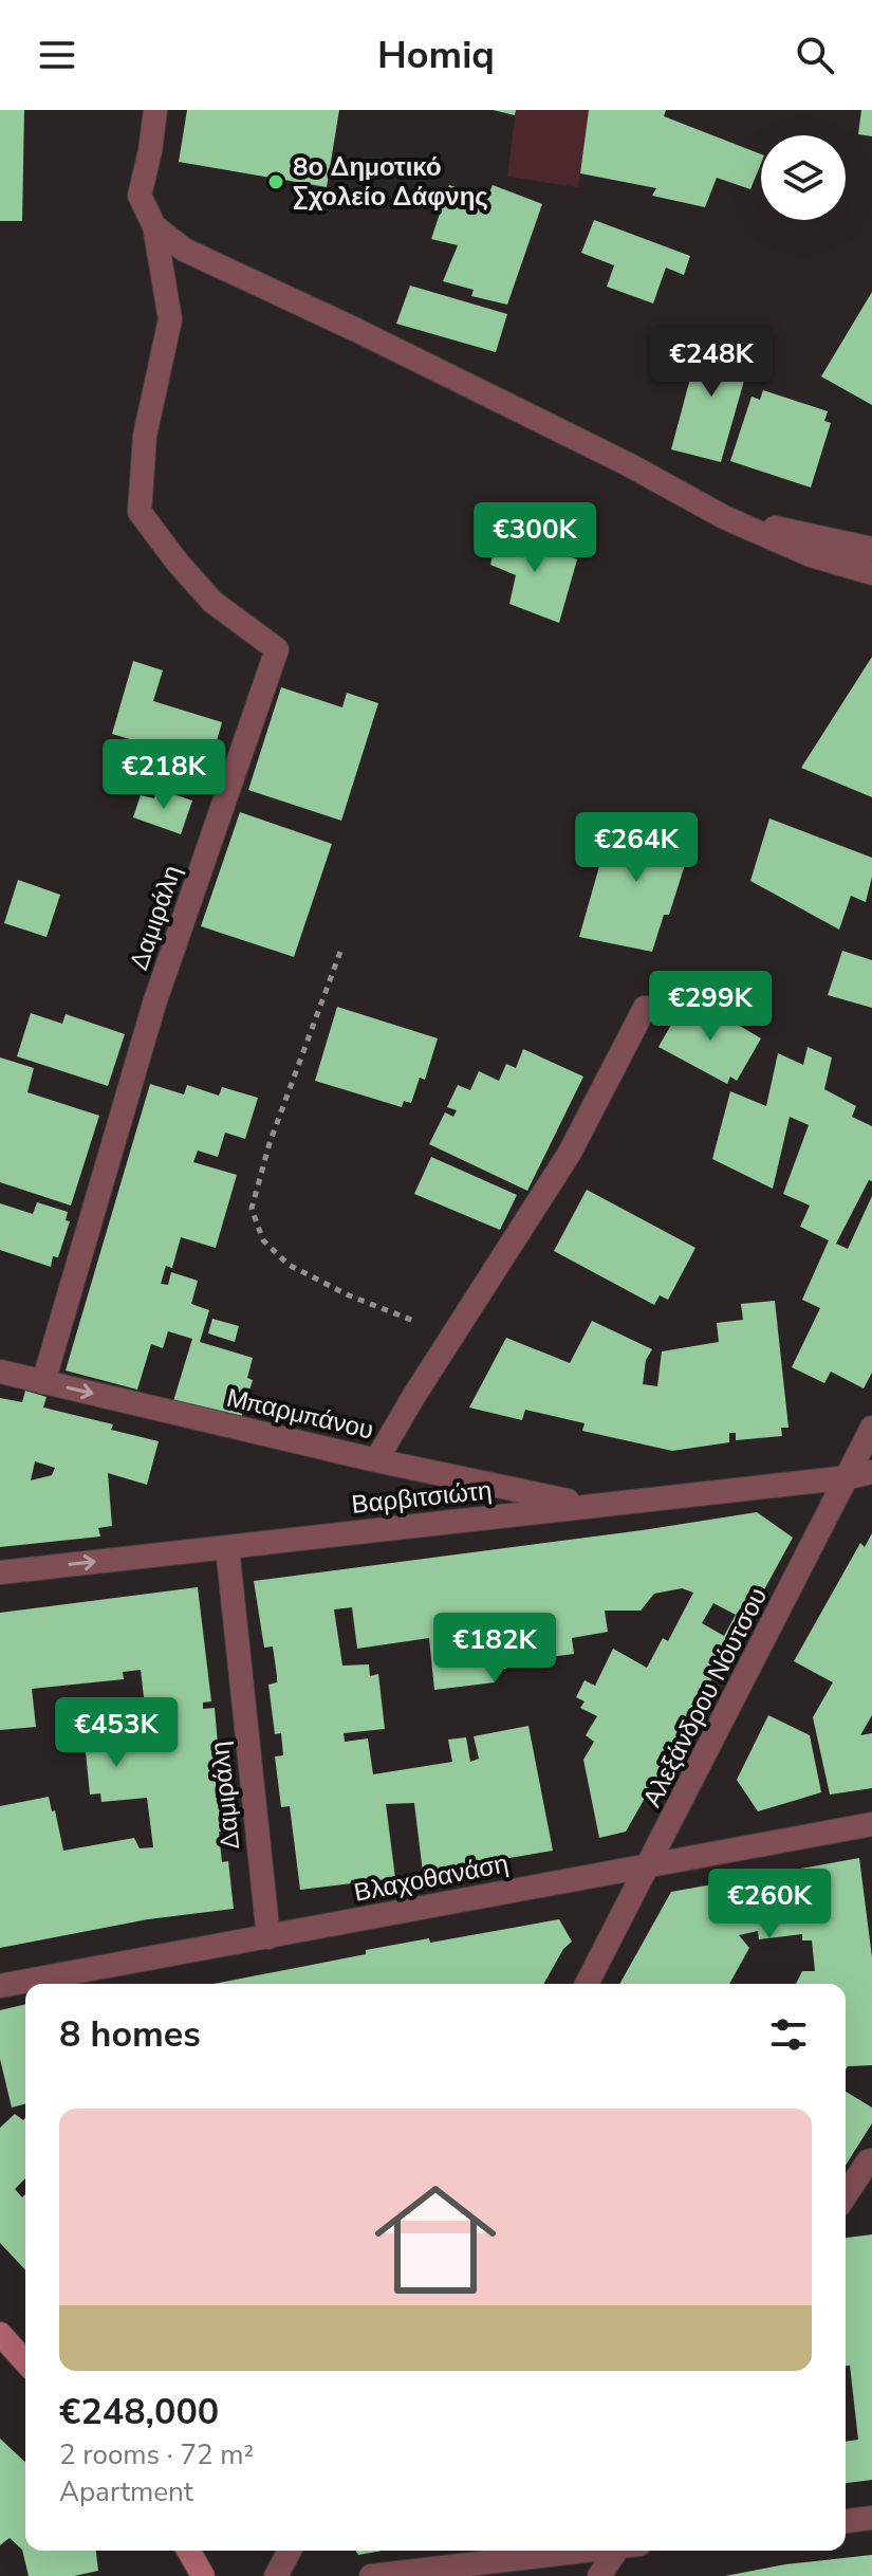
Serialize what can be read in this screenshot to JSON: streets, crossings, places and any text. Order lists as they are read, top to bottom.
{
  "streets": {
    "street": [
      "Δαμιράλη",
      "Μπαρμπάνου",
      "Βαρβιτσιώτη",
      "Αλεξάνδρου Νόυτσου",
      "Βλαχοθανάση"
    ]
  },
  "crossings": [
    ["Δαμιράλη", "Μπαρμπάνου"],
    ["Δαμιράλη", "Βαρβιτσιώτη"],
    ["Δαμιράλη", "Βλαχοθανάση"],
    ["Μπαρμπάνου", "Βαρβιτσιώτη"],
    ["Βαρβιτσιώτη", "Αλεξάνδρου Νόυτσου"],
    ["Αλεξάνδρου Νόυτσου", "Βλαχοθανάση"]
  ],
  "one_way": ["Μπαρμπάνου"],
  "places": ["8ο Δημοτικό Σχολείο Δάφνης"],
  "page": {
    "header": "Homiq",
    "price": [
      "€248K",
      "€300K",
      "€218K",
      "€264K",
      "€299K",
      "€182K",
      "€453K",
      "€260K"
    ],
    "heading": "8 homes",
    "list": [
      {
        "name": "€248,000",
        "note": "2 rooms · 72 m² · Apartment"
      }
    ]
  }
}
